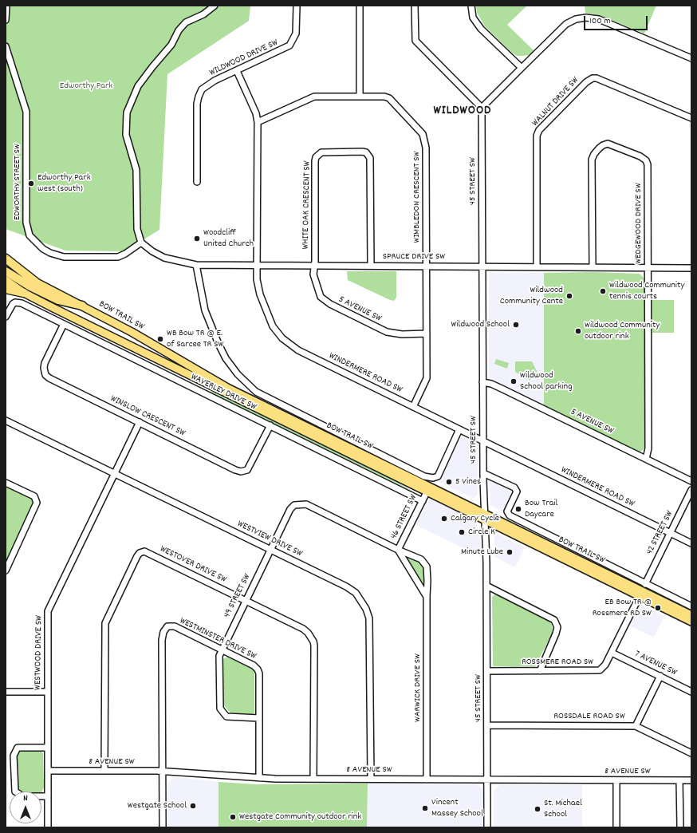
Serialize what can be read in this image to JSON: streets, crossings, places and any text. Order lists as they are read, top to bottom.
{
  "streets": {
    "main road": ["BOW TRAIL SW"],
    "street": [
      "WILDWOOD DRIVE SW",
      "WALNUT DRIVE SW",
      "45 STREET SW",
      "EDWORTHY STREET SW",
      "WIMBLEDON CRESCENT SW",
      "WHITE OAK CRESCENT SW",
      "WEDGEWOOD DRIVE SW",
      "SPRUCE DRIVE SW",
      "5 AVENUE SW",
      "WINDERMERE ROAD SW",
      "WAVERLEY DRIVE SW",
      "WINSLOW CRESCENT SW",
      "46 STREET SW",
      "42 STREET SW",
      "WESTVIEW DRIVE SW",
      "WESTOVER DRIVE SW",
      "49 STREET SW",
      "WESTMINSTER DRIVE SW",
      "WESTWOOD DRIVE SW",
      "ROSSMERE ROAD SW",
      "7 AVENUE SW",
      "WARWICK DRIVE SW",
      "ROSSDALE ROAD SW",
      "8 AVENUE SW"
    ]
  },
  "crossings": [
    ["WILDWOOD DRIVE SW", "WINDERMERE ROAD SW"],
    ["WALNUT DRIVE SW", "SPRUCE DRIVE SW"],
    ["45 STREET SW", "SPRUCE DRIVE SW"],
    ["45 STREET SW", "5 AVENUE SW"],
    ["45 STREET SW", "BOW TRAIL SW"],
    ["45 STREET SW", "WINDERMERE ROAD SW"],
    ["45 STREET SW", "ROSSMERE ROAD SW"],
    ["45 STREET SW", "ROSSDALE ROAD SW"],
    ["45 STREET SW", "8 AVENUE SW"],
    ["EDWORTHY STREET SW", "SPRUCE DRIVE SW"],
    ["WIMBLEDON CRESCENT SW", "SPRUCE DRIVE SW"],
    ["WIMBLEDON CRESCENT SW", "5 AVENUE SW"],
    ["WIMBLEDON CRESCENT SW", "WINDERMERE ROAD SW"],
    ["WHITE OAK CRESCENT SW", "SPRUCE DRIVE SW"],
    ["WHITE OAK CRESCENT SW", "5 AVENUE SW"],
    ["WEDGEWOOD DRIVE SW", "SPRUCE DRIVE SW"],
    ["WEDGEWOOD DRIVE SW", "5 AVENUE SW"],
    ["SPRUCE DRIVE SW", "5 AVENUE SW"],
    ["SPRUCE DRIVE SW", "WINDERMERE ROAD SW"],
    ["BOW TRAIL SW", "46 STREET SW"],
    ["BOW TRAIL SW", "ROSSMERE ROAD SW"],
    ["WINDERMERE ROAD SW", "42 STREET SW"],
    ["WAVERLEY DRIVE SW", "WINSLOW CRESCENT SW"],
    ["WAVERLEY DRIVE SW", "46 STREET SW"],
    ["WINSLOW CRESCENT SW", "WESTWOOD DRIVE SW"],
    ["46 STREET SW", "WARWICK DRIVE SW"],
    ["WESTVIEW DRIVE SW", "49 STREET SW"],
    ["WESTVIEW DRIVE SW", "WESTWOOD DRIVE SW"],
    ["WESTVIEW DRIVE SW", "WARWICK DRIVE SW"],
    ["WESTVIEW DRIVE SW", "8 AVENUE SW"],
    ["WESTOVER DRIVE SW", "49 STREET SW"],
    ["WESTOVER DRIVE SW", "8 AVENUE SW"],
    ["49 STREET SW", "WESTMINSTER DRIVE SW"],
    ["49 STREET SW", "WARWICK DRIVE SW"],
    ["WESTMINSTER DRIVE SW", "8 AVENUE SW"],
    ["WESTWOOD DRIVE SW", "8 AVENUE SW"],
    ["ROSSMERE ROAD SW", "7 AVENUE SW"],
    ["7 AVENUE SW", "ROSSDALE ROAD SW"],
    ["WARWICK DRIVE SW", "8 AVENUE SW"]
  ],
  "districts": ["WILDWOOD"],
  "parks": ["Edworthy Park"],
  "places": [
    "Edworthy Park west (south)",
    "Woodcliff United Church",
    "Wildwood Community tennis courts",
    "Wildwood Community Cente",
    "Wildwood School",
    "Wildwood Community outdoor rink",
    "WB Bow TR @ E. of Sarcee TR SW",
    "Wildwood School parking",
    "5 Vines",
    "Bow Trail Daycare",
    "Calgary Cycle",
    "Circle K",
    "Minute Lube",
    "EB Bow TR @ Rossmere RD SW",
    "Westgate School",
    "Vincent Massey School",
    "St. Michael School",
    "Westgate Community outdoor rink"
  ],
  "scale_bar": "100 m",
  "north": "top"
}
